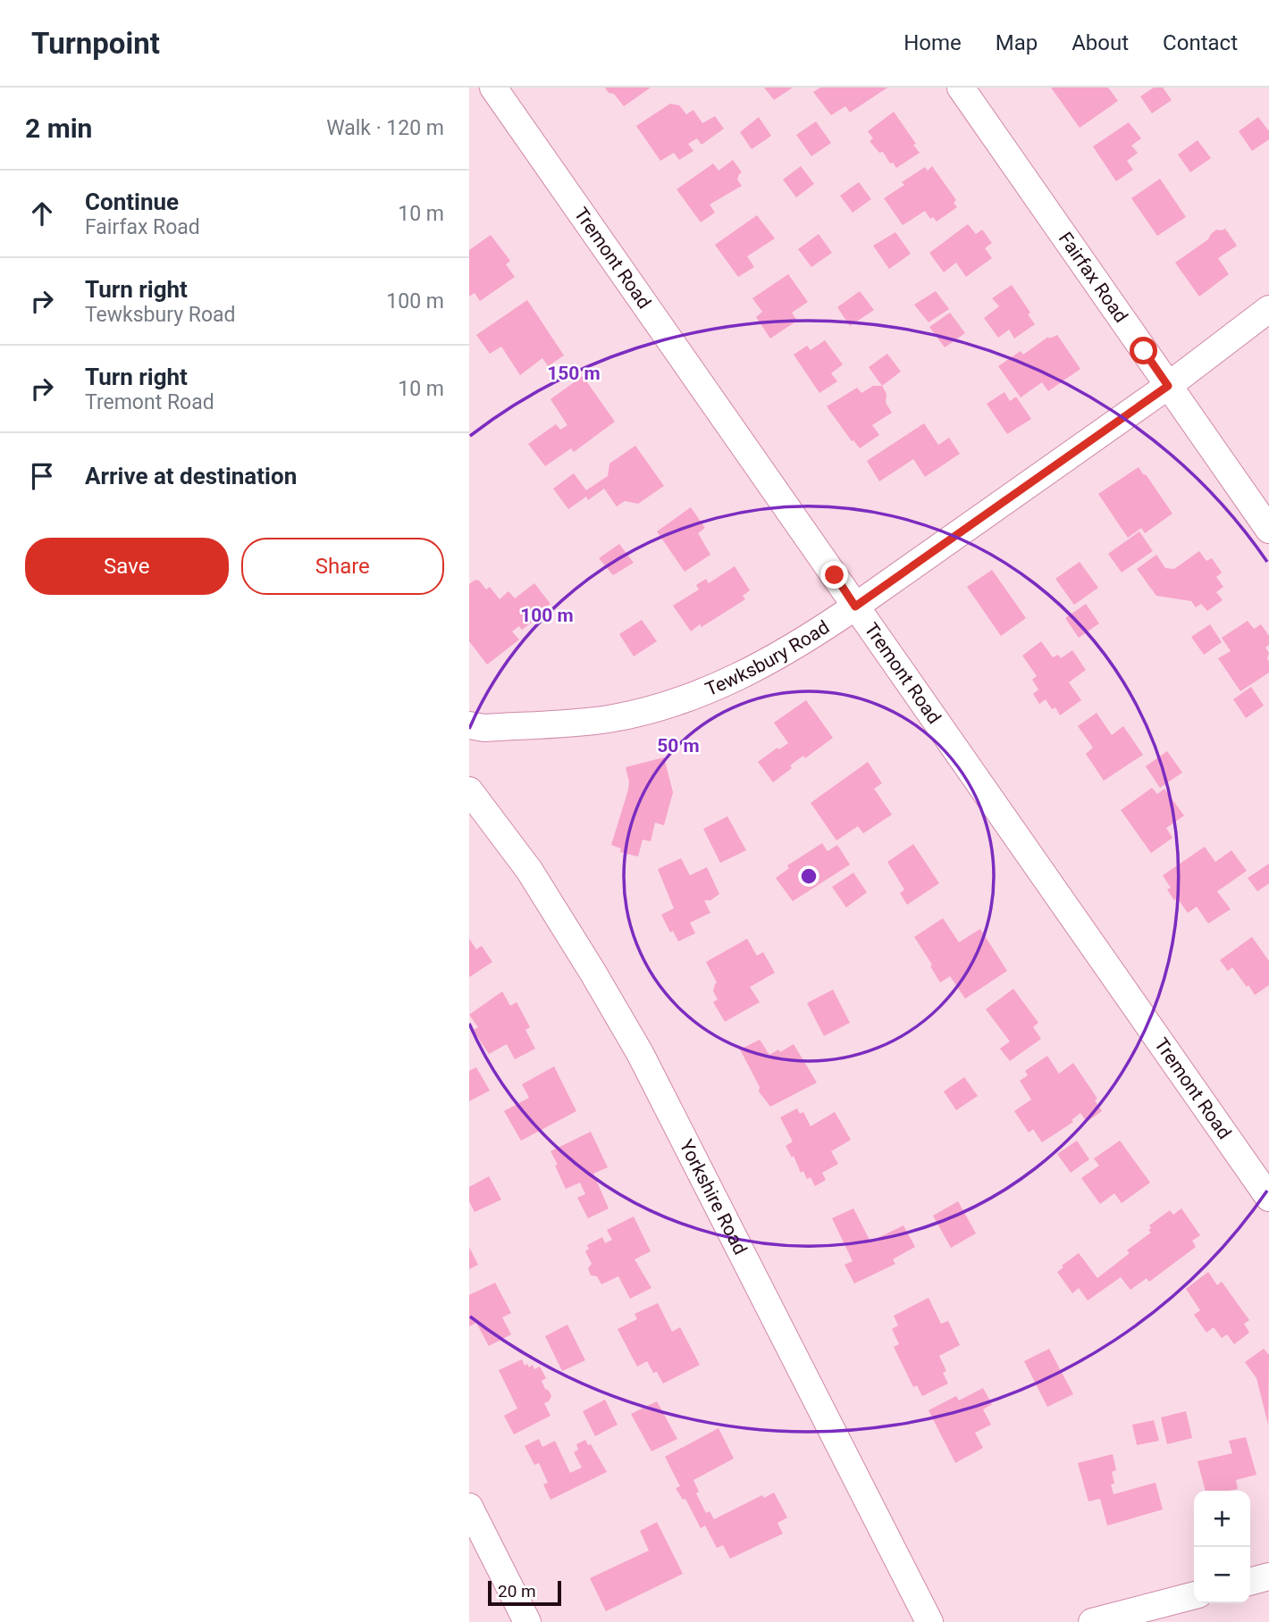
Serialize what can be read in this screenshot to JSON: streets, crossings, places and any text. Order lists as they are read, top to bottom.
{
  "streets": {
    "street": [
      "Tremont Road",
      "Fairfax Road",
      "Tewksbury Road",
      "Yorkshire Road"
    ]
  },
  "crossings": [
    ["Tremont Road", "Tewksbury Road"],
    ["Fairfax Road", "Tewksbury Road"]
  ],
  "scale_bar": "20 m",
  "page": {
    "header": "Turnpoint",
    "nav": [
      "Home",
      "Map",
      "About",
      "Contact"
    ],
    "heading": ["2 min", "Walk · 120 m"],
    "list": [
      ["Continue", "Fairfax Road", "10 m"],
      ["Turn right", "Tewksbury Road", "100 m"],
      ["Turn right", "Tremont Road", "10 m"],
      "Arrive at destination"
    ],
    "buttons": ["Save", "Share"],
    "map_buttons": ["+", "−"],
    "scale": "20 m"
  },
  "rings": ["150 m", "100 m", "50 m"]
}
